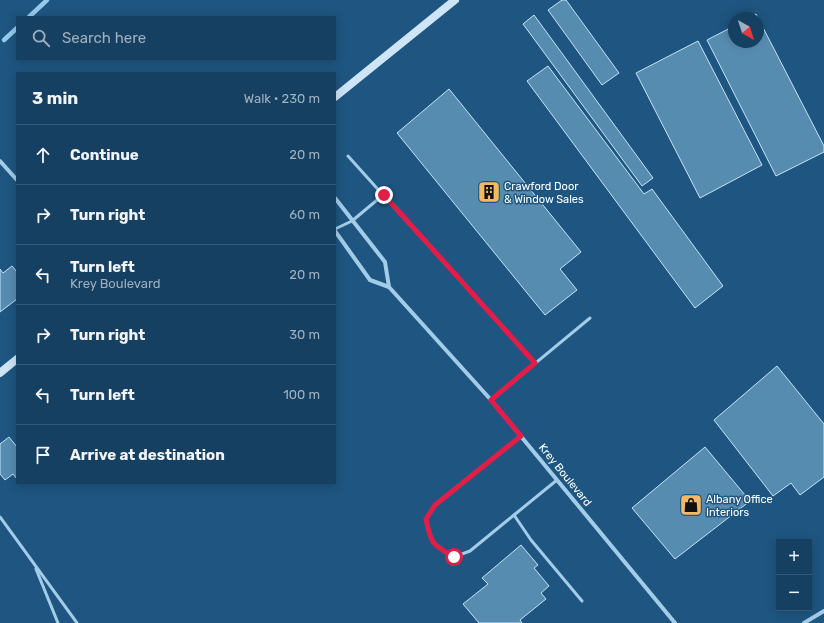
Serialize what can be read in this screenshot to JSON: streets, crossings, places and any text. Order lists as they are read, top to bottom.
{
  "streets": {
    "street": ["Krey Boulevard"]
  },
  "places": {
    "building": ["Crawford Door & Window Sales"],
    "shop": ["Albany Office Interiors"]
  },
  "north": "bottom right",
  "page": {
    "search": "Search here",
    "heading": ["3 min", "Walk · 230 m"],
    "list": [
      ["Continue", "20 m"],
      ["Turn right", "60 m"],
      ["Turn left", "Krey Boulevard", "20 m"],
      ["Turn right", "30 m"],
      ["Turn left", "100 m"],
      "Arrive at destination"
    ],
    "map_buttons": ["+", "−"]
  }
}
